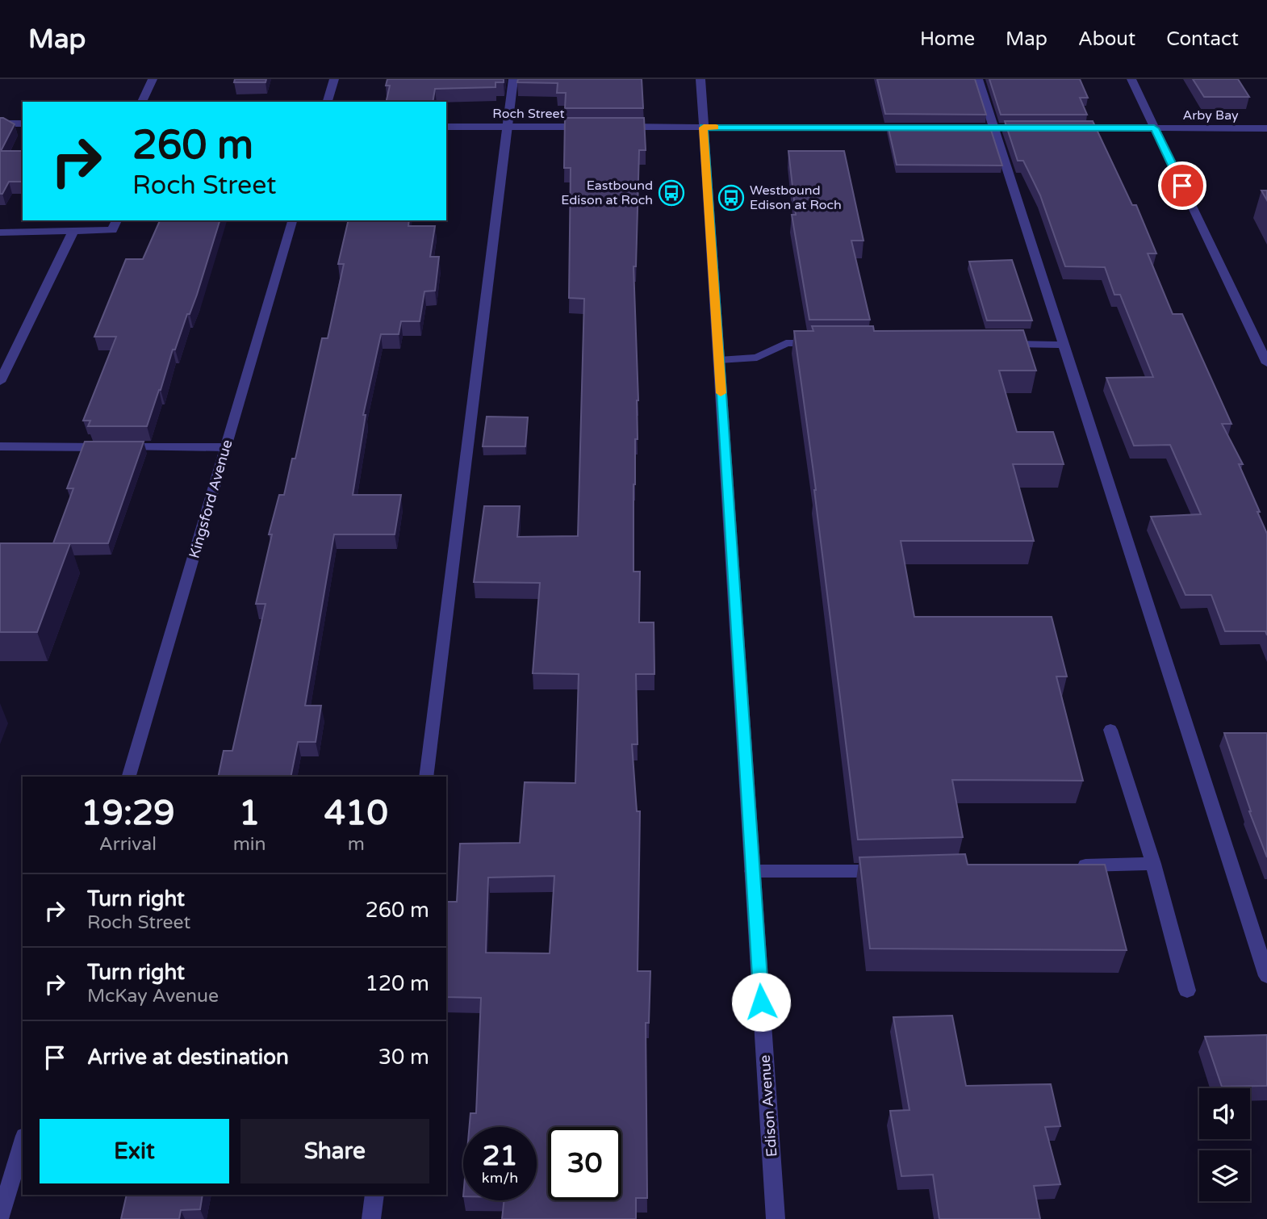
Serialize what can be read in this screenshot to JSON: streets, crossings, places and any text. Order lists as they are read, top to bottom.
{
  "streets": {
    "street": [
      "Roch Street",
      "Arby Bay",
      "Kingsford Avenue",
      "Edison Avenue"
    ]
  },
  "places": {
    "bus stop": ["Eastbound Edison at Roch", "Westbound Edison at Roch"]
  },
  "page": {
    "header": "Map",
    "nav": [
      "Home",
      "Map",
      "About",
      "Contact"
    ],
    "turn": ["260 m", "Roch Street"],
    "eta": [
      "19:29",
      "Arrival",
      "1",
      "min",
      "410",
      "m"
    ],
    "list": [
      {
        "name": "Turn right",
        "note": "Roch Street",
        "value": "260 m"
      },
      {
        "name": "Turn right",
        "note": "McKay Avenue",
        "value": "120 m"
      },
      {
        "name": "Arrive at destination",
        "value": "30 m"
      }
    ],
    "buttons": ["Exit", "Share"],
    "speed": "21 km/h",
    "limit": "30"
  }
}
